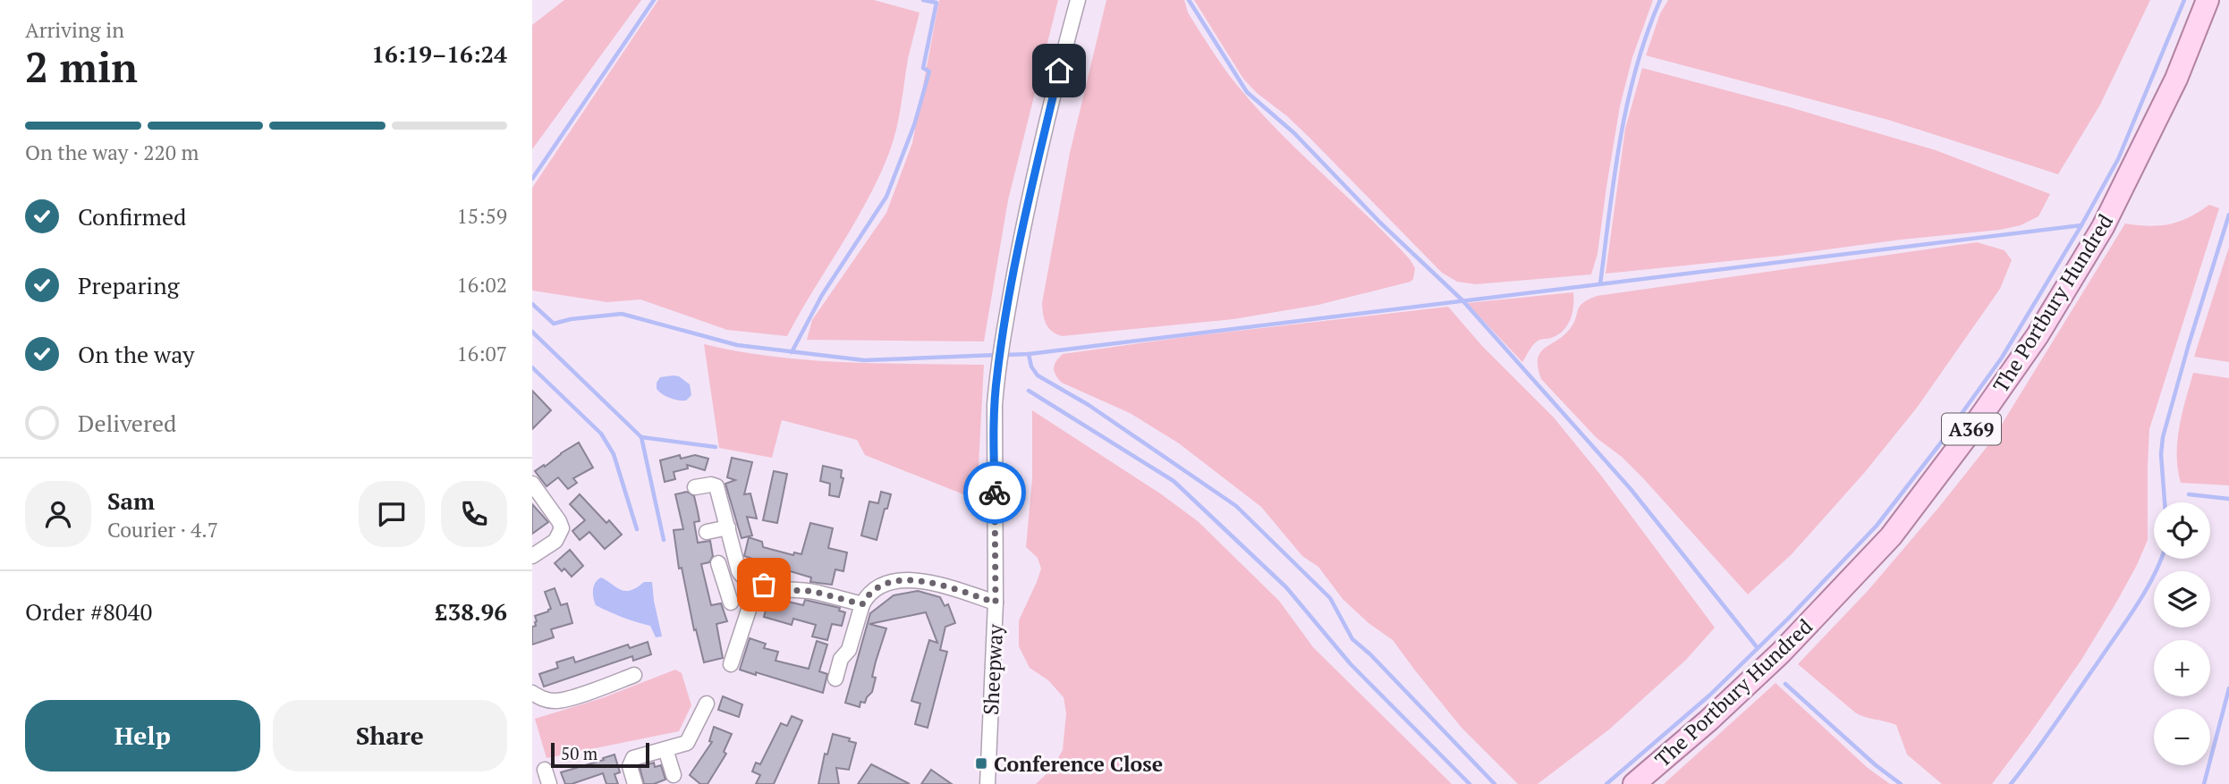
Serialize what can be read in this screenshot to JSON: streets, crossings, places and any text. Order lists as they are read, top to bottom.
{
  "streets": {
    "main road": ["The Portbury Hundred", "A369"],
    "street": ["Sheepway"]
  },
  "places": {
    "transit": ["Conference Close"]
  },
  "scale_bar": "50 m",
  "page": {
    "heading": ["2 min", "Arriving in", "16:19–16:24"],
    "panel": [
      "Sam",
      "Courier · 4.7",
      "Order #8040",
      "£38.96"
    ],
    "bar": "On the way · 220 m",
    "list": [
      ["Confirmed", "15:59"],
      ["Preparing", "16:02"],
      ["On the way", "16:07"],
      "Delivered"
    ],
    "map_buttons": ["+", "−"],
    "buttons": ["Help", "Share"],
    "scale": "50 m"
  }
}
